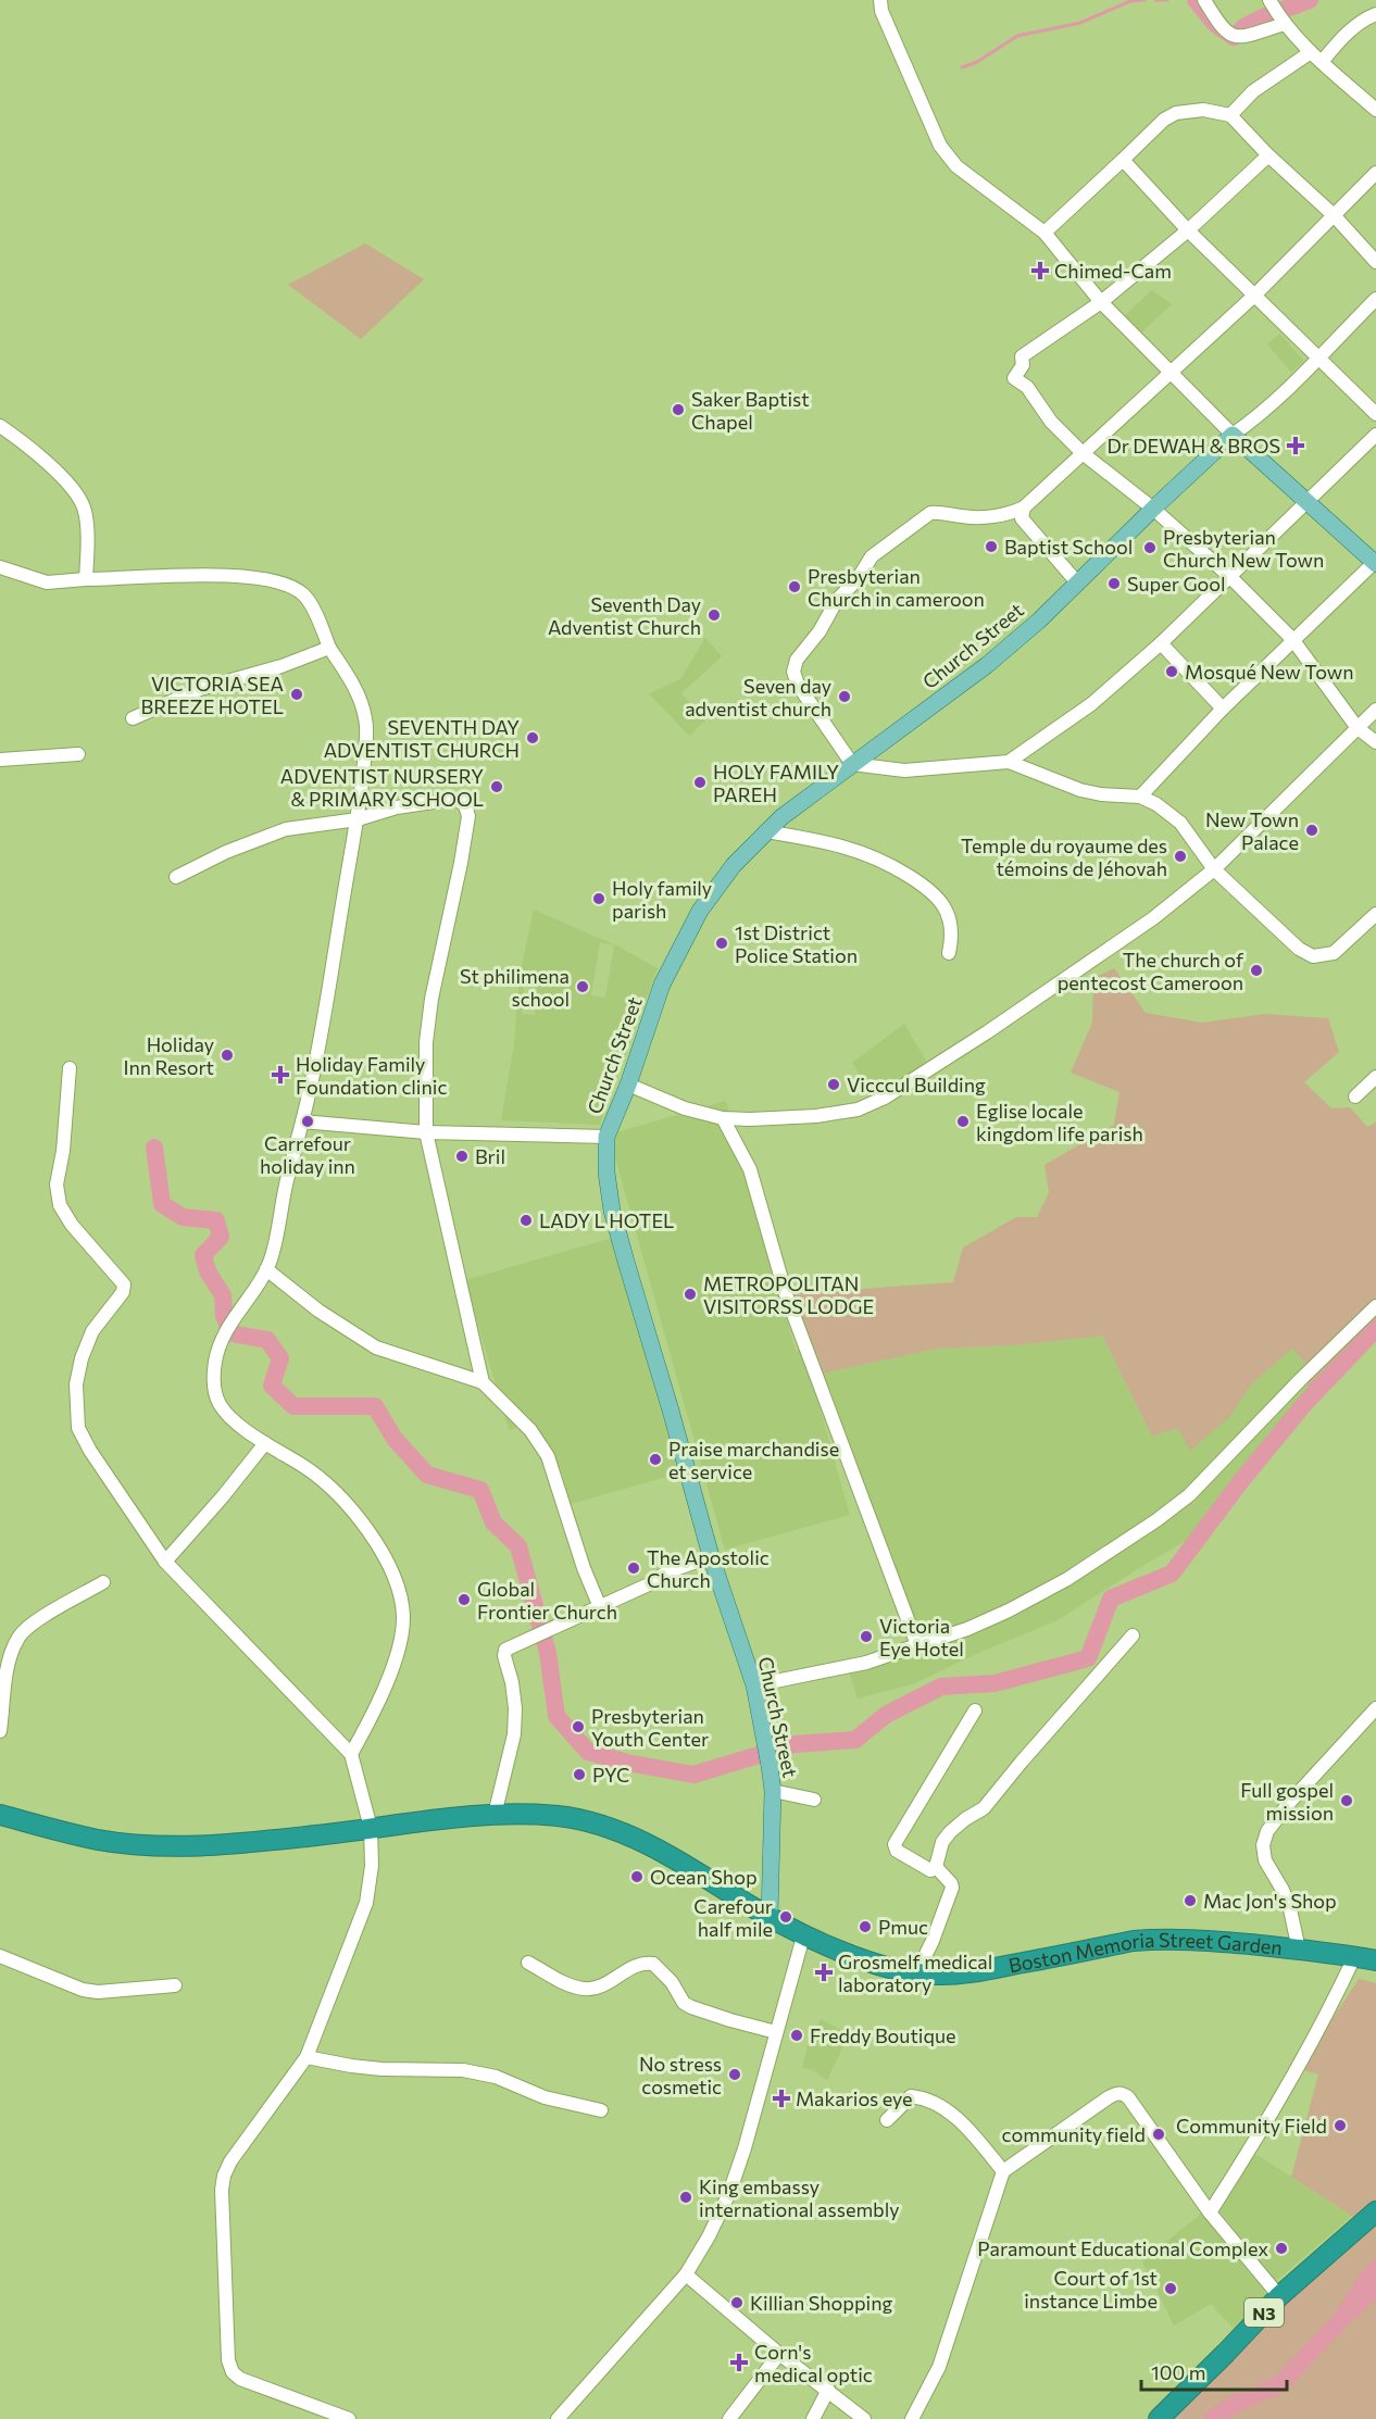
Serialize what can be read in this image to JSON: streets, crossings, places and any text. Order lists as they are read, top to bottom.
{
  "streets": {
    "highway": ["Boston Memoria Street Garden", "N3"],
    "main road": ["Church Street"]
  },
  "crossings": [
    ["Church Street", "Boston Memoria Street Garden"]
  ],
  "places": {
    "health": [
      "Chimed-Cam",
      "Dr DEWAH & BROS",
      "Holiday Family Foundation clinic",
      "Grosmelf medical laboratory",
      "Makarios eye",
      "Corn's medical optic"
    ],
    "other": [
      "Saker Baptist Chapel",
      "Baptist School",
      "Presbyterian Church New Town",
      "Super Gool",
      "Presbyterian Church in cameroon",
      "Seventh Day Adventist Church",
      "Mosqué New Town",
      "VICTORIA SEA BREEZE HOTEL",
      "Seven day adventist church",
      "SEVENTH DAY ADVENTIST CHURCH",
      "HOLY FAMILY PAREH",
      "ADVENTIST NURSERY & PRIMARY SCHOOL",
      "New Town Palace",
      "Temple du royaume des témoins de Jéhovah",
      "Holy family parish",
      "1st District Police Station",
      "The church of pentecost Cameroon",
      "St philimena school",
      "Holiday Inn Resort",
      "Vicccul Building",
      "Carrefour holiday inn",
      "Eglise locale kingdom life parish",
      "Bril",
      "LADY L HOTEL",
      "METROPOLITAN VISITORSS LODGE",
      "Praise marchandise et service",
      "The Apostolic Church",
      "Global Frontier Church",
      "Victoria Eye Hotel",
      "Presbyterian Youth Center",
      "PYC",
      "Full gospel mission",
      "Ocean Shop",
      "Mac Jon's Shop",
      "Carefour half mile",
      "Pmuc",
      "Freddy Boutique",
      "No stress cosmetic",
      "Community Field",
      "community field",
      "King embassy international assembly",
      "Paramount Educational Complex",
      "Court of 1st instance Limbe",
      "Killian Shopping"
    ]
  },
  "scale_bar": "100 m"
}
